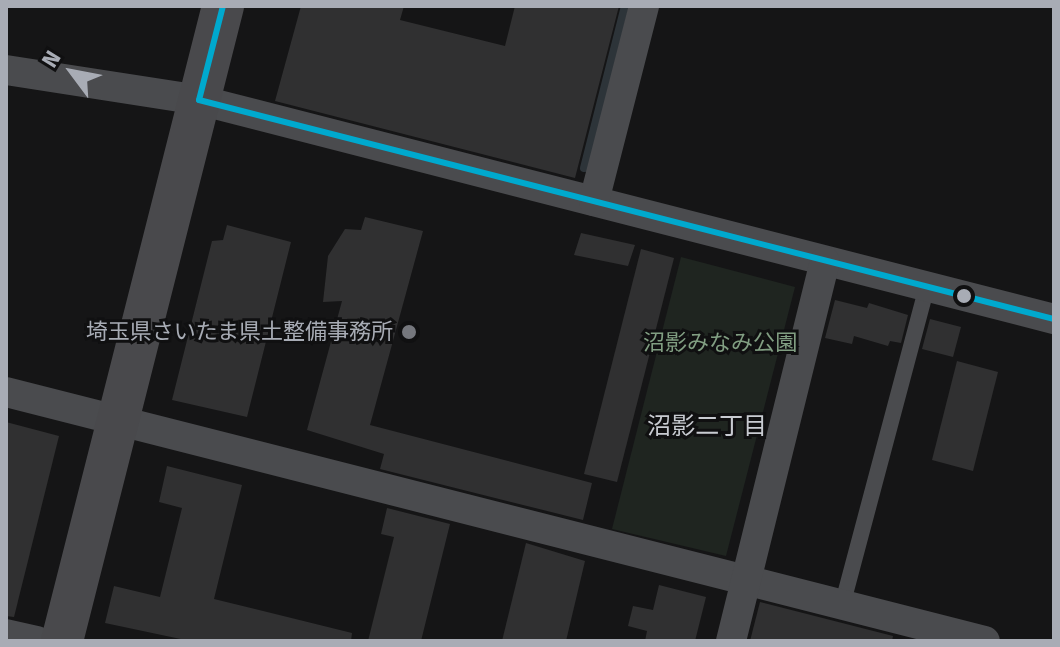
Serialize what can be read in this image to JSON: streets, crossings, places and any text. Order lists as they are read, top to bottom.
{
  "districts": ["沼影二丁目"],
  "parks": ["沼影みなみ公園"],
  "places": ["埼玉県さいたま県土整備事務所"],
  "north": "top left"
}
